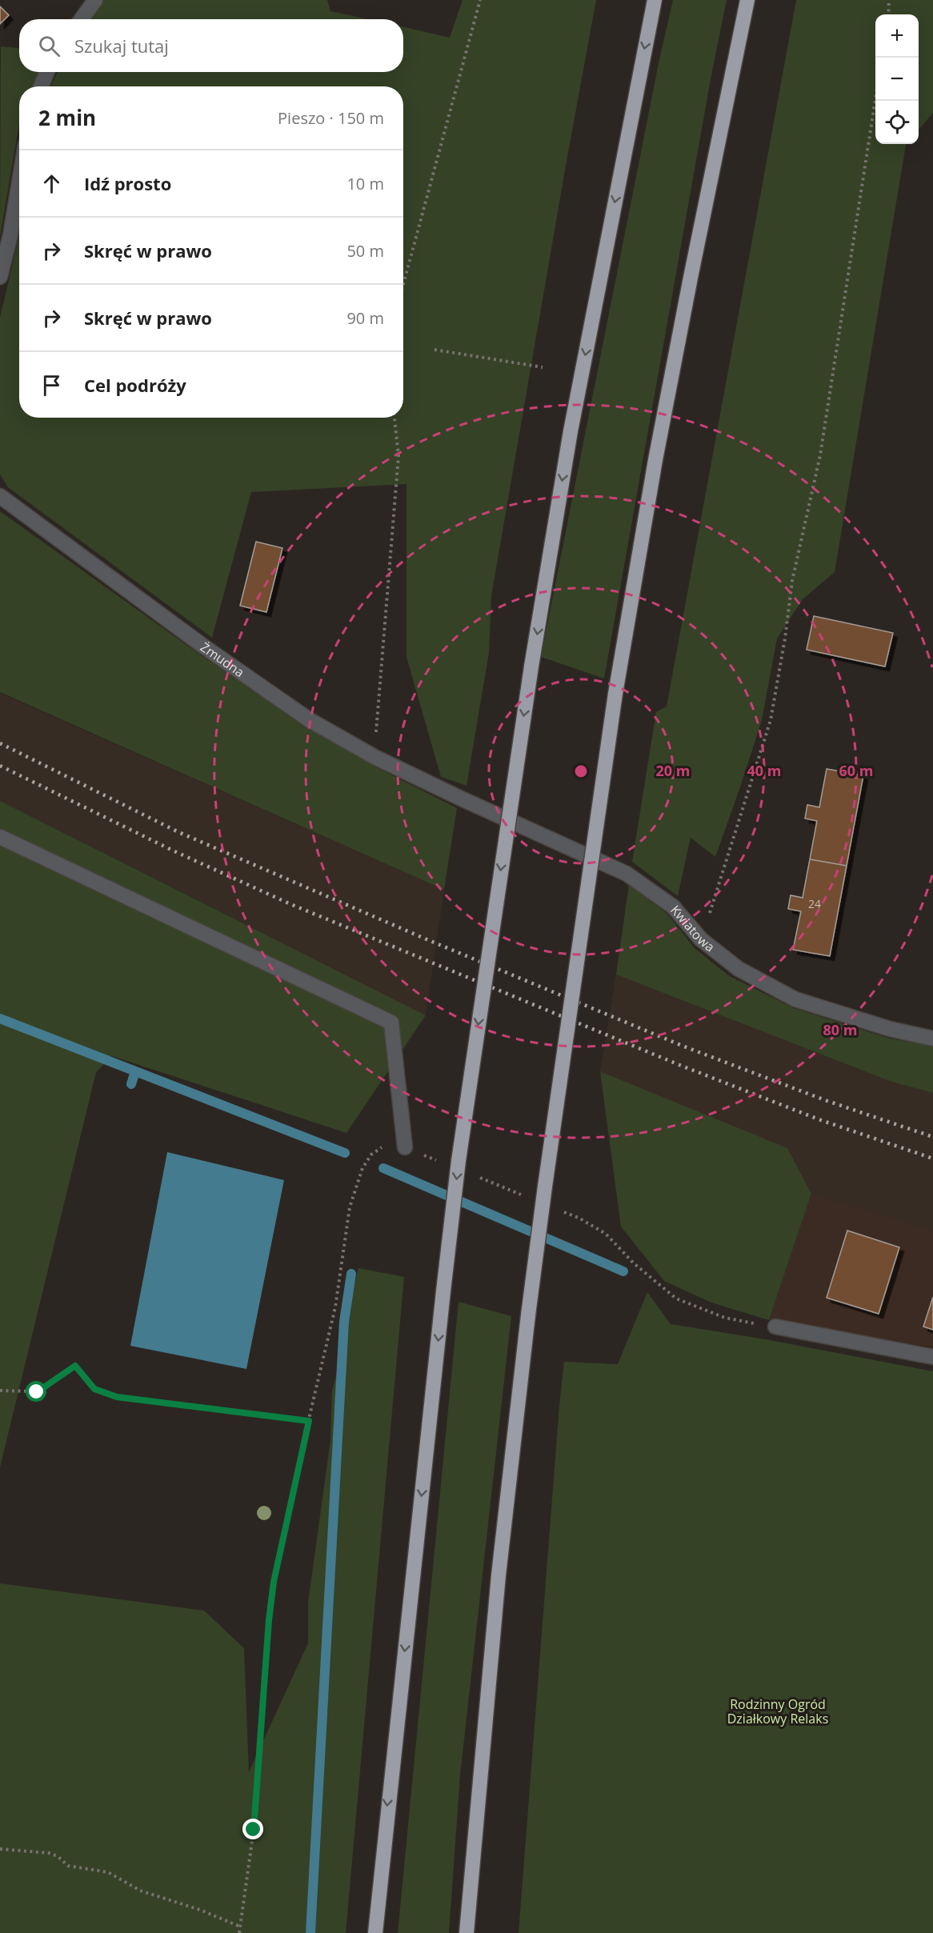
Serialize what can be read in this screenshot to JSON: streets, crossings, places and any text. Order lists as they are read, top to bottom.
{
  "streets": {
    "street": ["Żmudna", "Kwiatowa"]
  },
  "crossings": [
    ["Żmudna", "Kwiatowa"]
  ],
  "parks": ["Rodzinny Ogród Działkowy Relaks"],
  "house_numbers": ["24"],
  "page": {
    "map_buttons": ["+", "−"],
    "search": "Szukaj tutaj",
    "heading": ["2 min", "Pieszo · 150 m"],
    "list": [
      ["Idź prosto", "10 m"],
      ["Skręć w prawo", "50 m"],
      ["Skręć w prawo", "90 m"],
      "Cel podróży"
    ]
  },
  "rings": [
    "20 m",
    "40 m",
    "60 m",
    "80 m"
  ]
}
